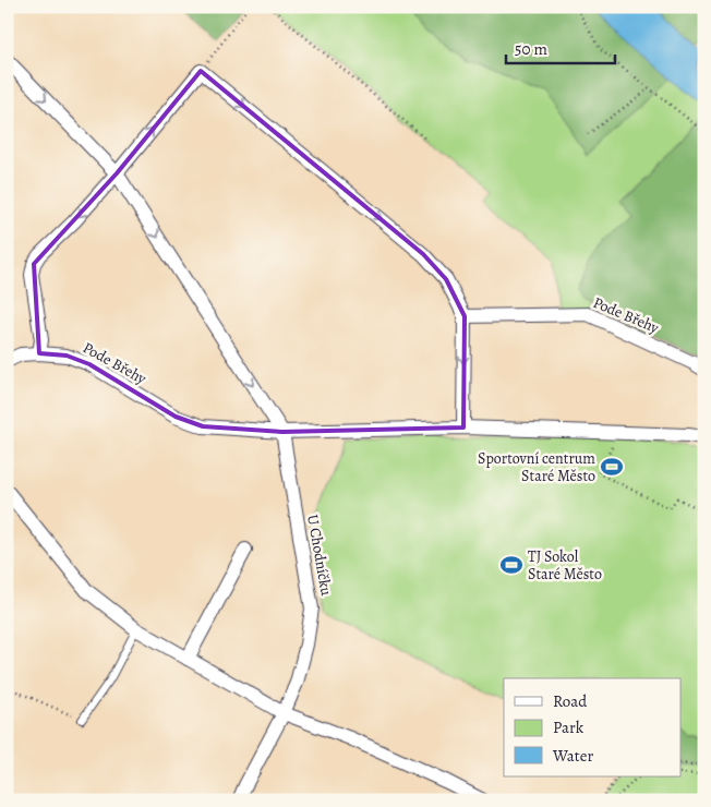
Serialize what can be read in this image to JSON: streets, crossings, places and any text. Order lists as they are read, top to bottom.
{
  "streets": {
    "street": ["Pode Břehy", "U Chodníčku"]
  },
  "crossings": [
    ["Pode Břehy", "U Chodníčku"]
  ],
  "places": {
    "sports": ["Sportovní centrum Staré Město", "TJ Sokol Staré Město"]
  },
  "legend": ["Road", "Park", "Water"],
  "scale_bar": "50 m"
}
